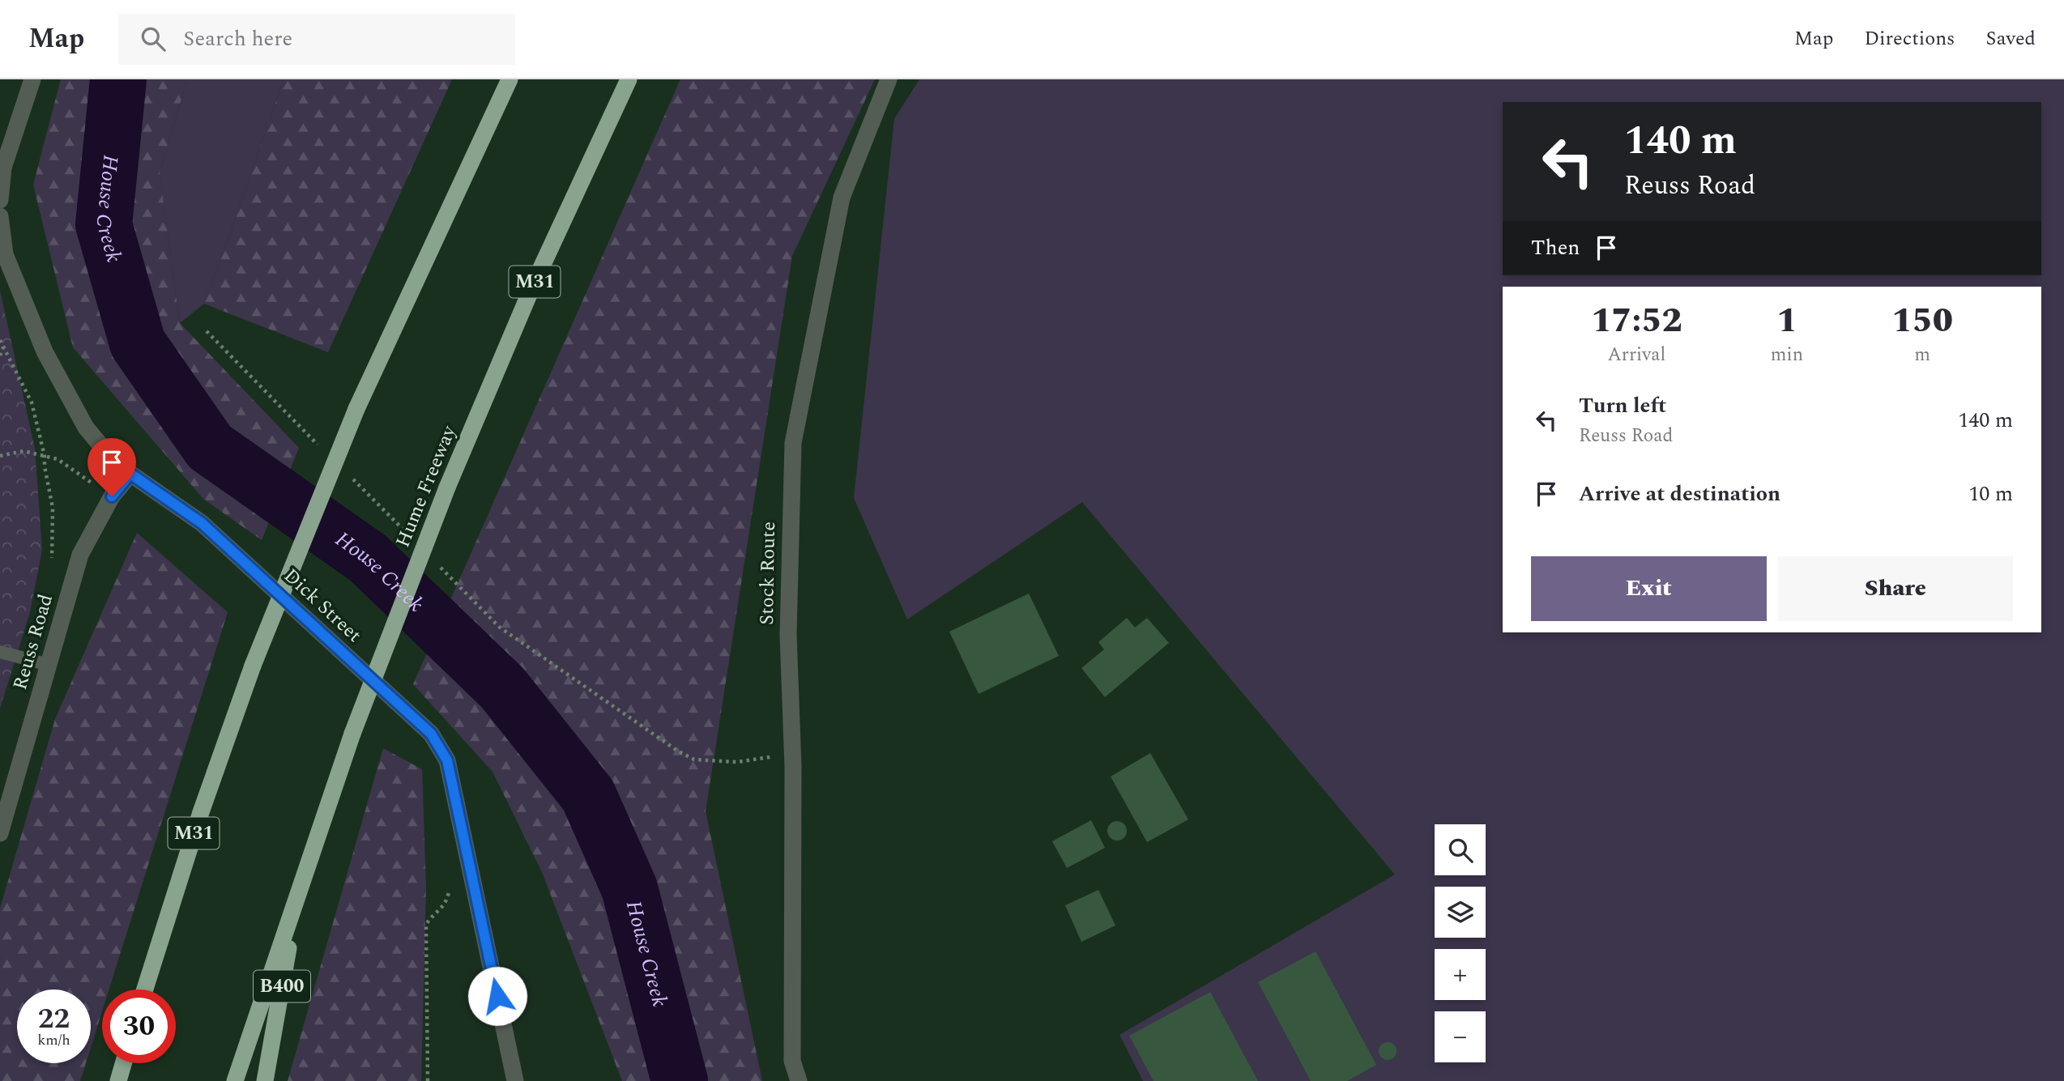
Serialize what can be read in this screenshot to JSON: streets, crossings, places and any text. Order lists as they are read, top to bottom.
{
  "streets": {
    "highway": ["M31", "Hume Freeway", "B400"],
    "street": ["Stock Route", "Dick Street", "Reuss Road"]
  },
  "crossings": [
    ["Hume Freeway", "B400"],
    ["Dick Street", "Reuss Road"]
  ],
  "water": ["House Creek"],
  "page": {
    "header": "Map",
    "search": "Search here",
    "nav": ["Map", "Directions", "Saved"],
    "turn": ["140 m", "Reuss Road"],
    "then": "Then",
    "eta": [
      "17:52",
      "Arrival",
      "1",
      "min",
      "150",
      "m"
    ],
    "list": [
      {
        "name": "Turn left",
        "note": "Reuss Road",
        "value": "140 m"
      },
      {
        "name": "Arrive at destination",
        "value": "10 m"
      }
    ],
    "buttons": ["Exit", "Share"],
    "map_buttons": ["+", "−"],
    "speed": "22 km/h",
    "limit": "30"
  }
}
